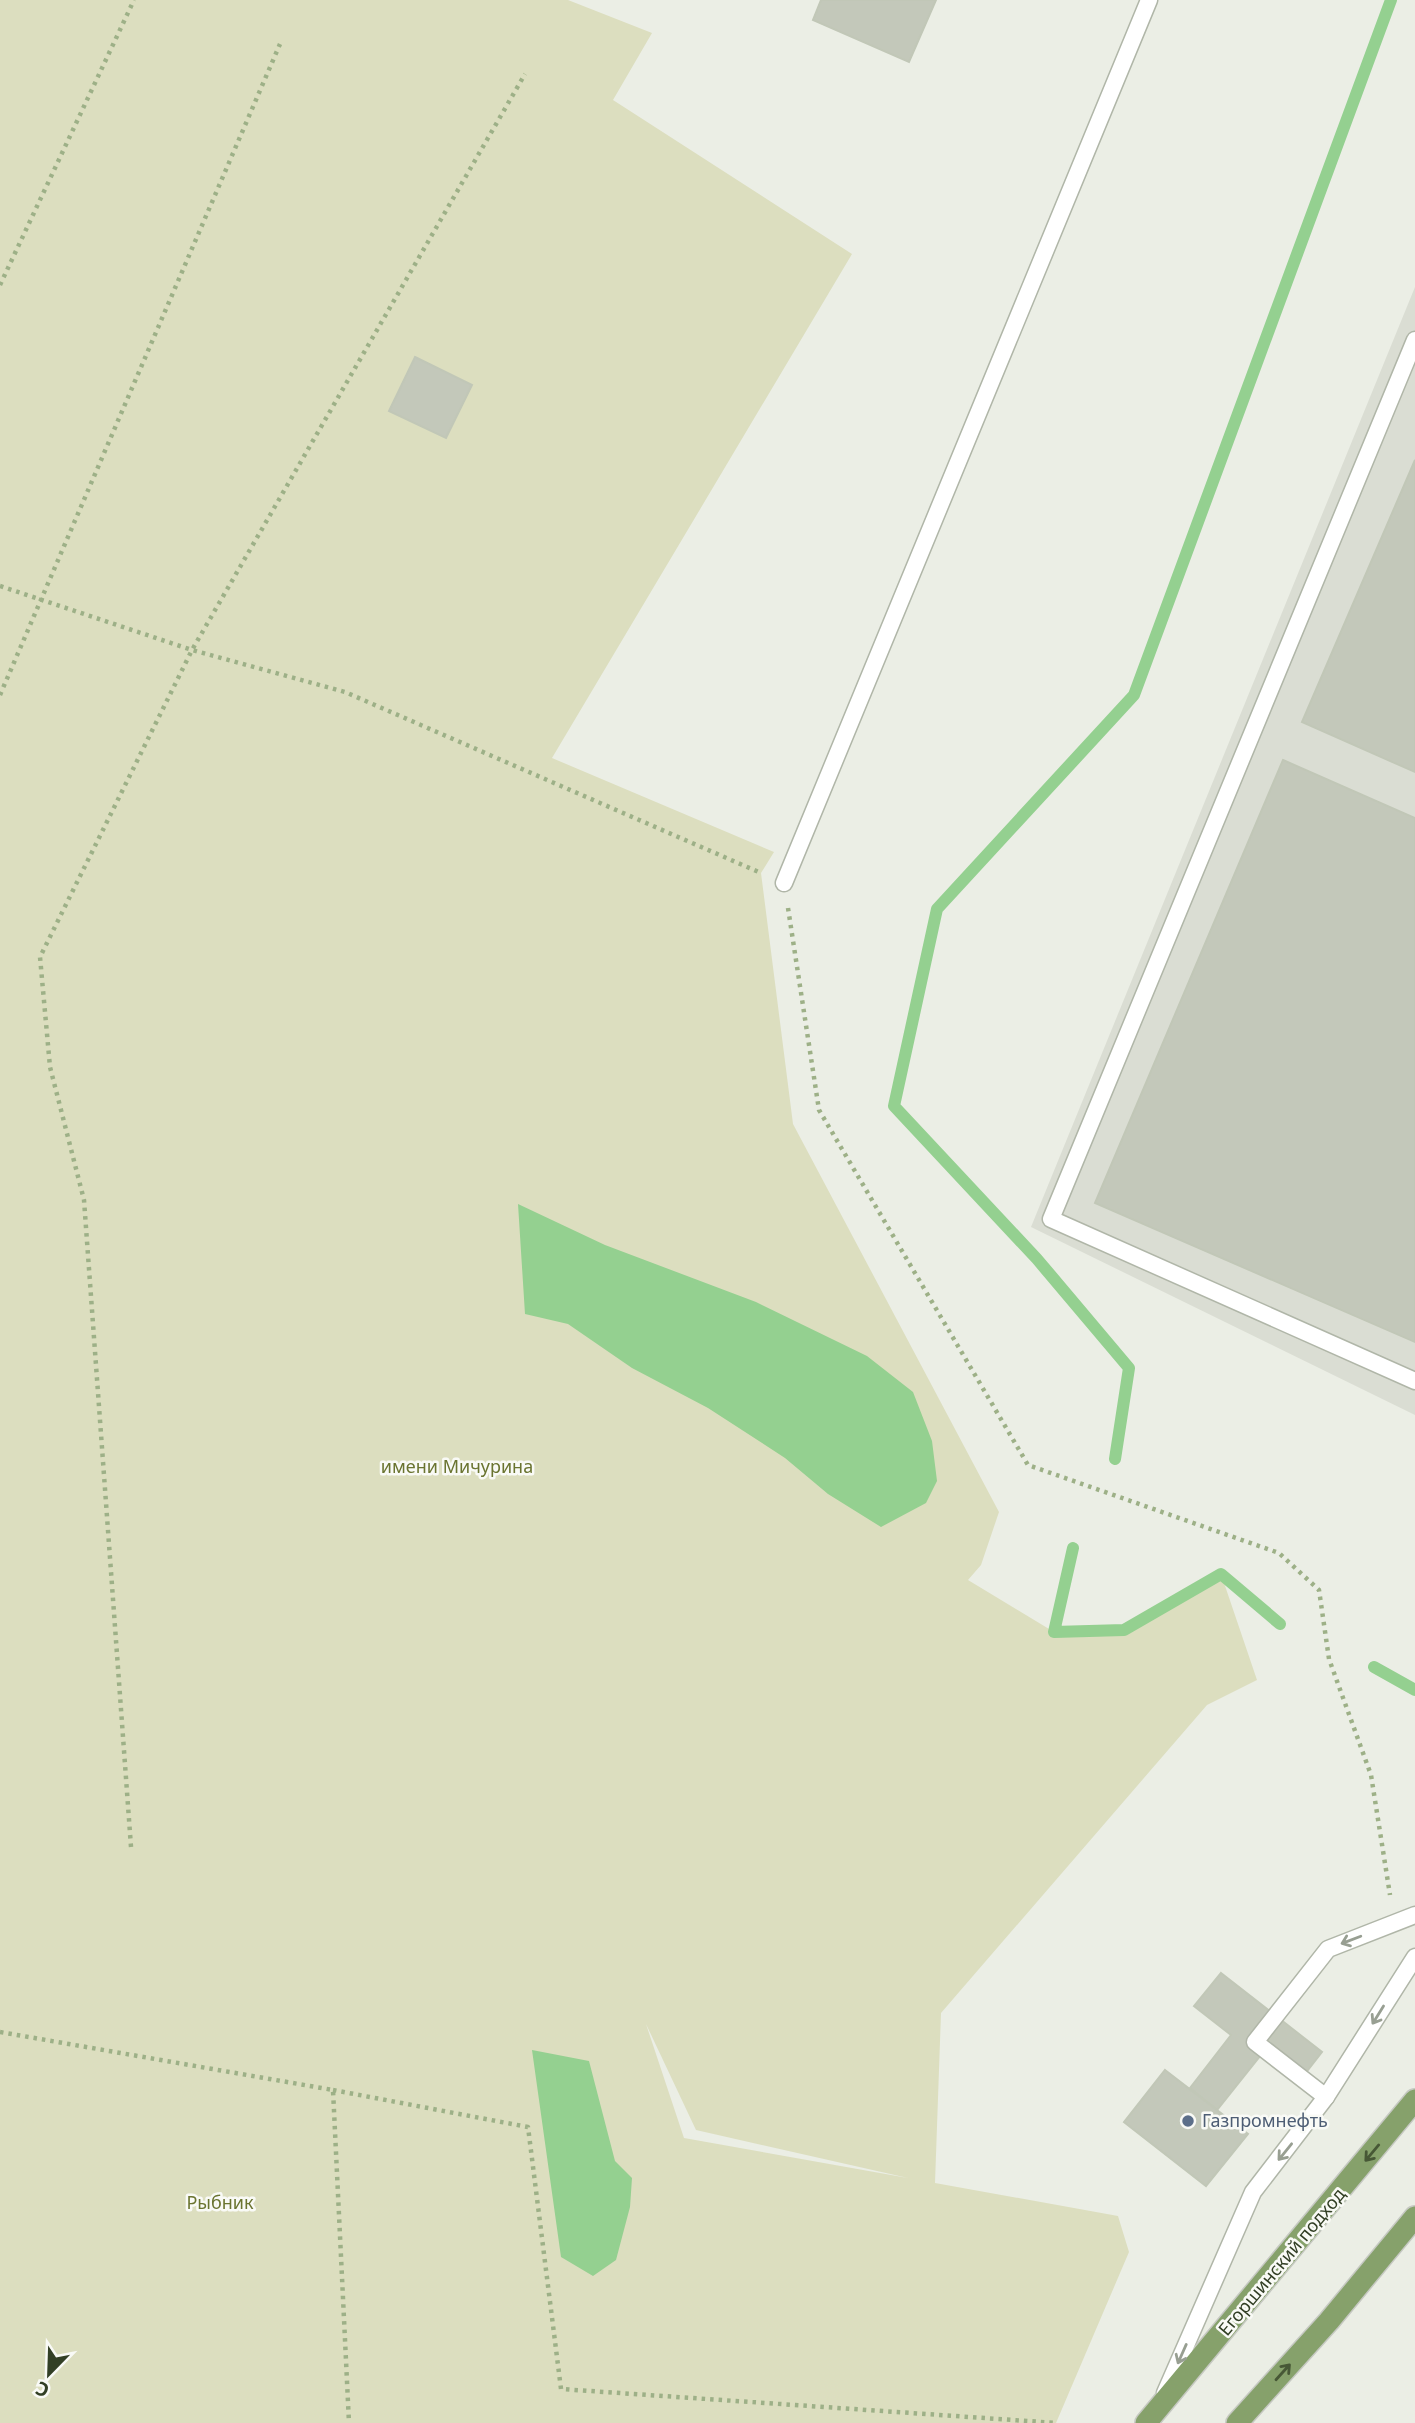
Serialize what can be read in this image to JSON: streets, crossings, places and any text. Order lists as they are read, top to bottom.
{
  "streets": {
    "main road": ["Егоршинский подход"]
  },
  "parks": ["имени Мичурина", "Рыбник"],
  "places": ["Газпромнефть"],
  "north": "bottom left"
}
